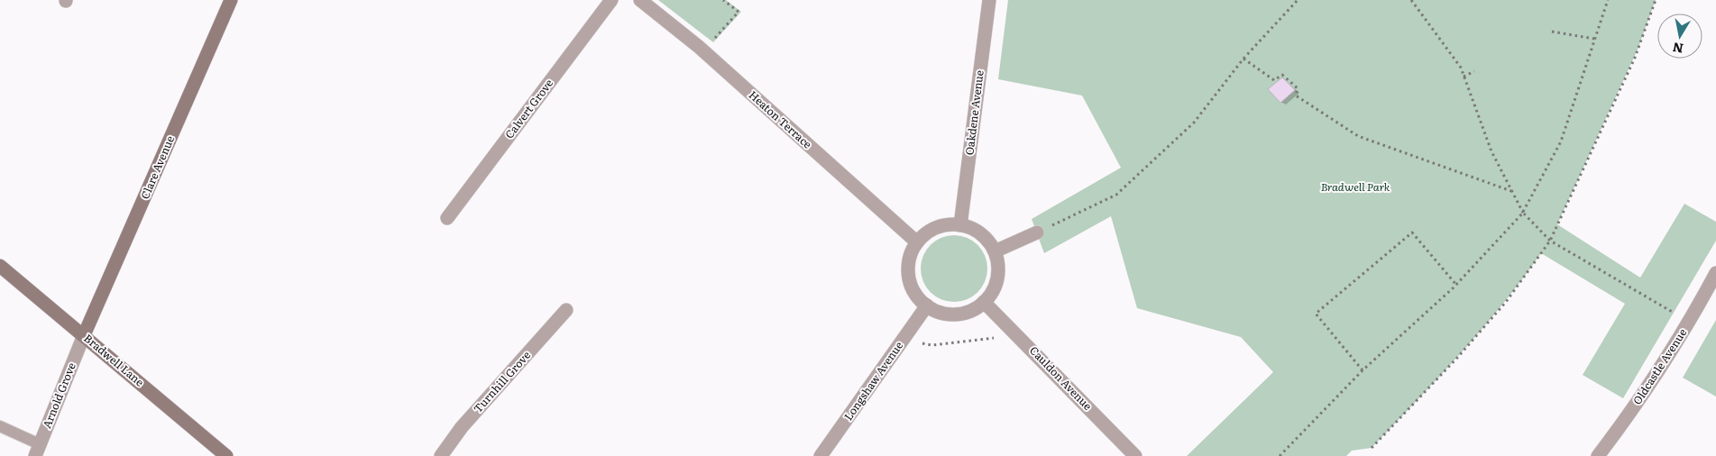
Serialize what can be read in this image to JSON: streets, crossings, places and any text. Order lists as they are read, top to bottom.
{
  "streets": {
    "street": [
      "Calvert Grove",
      "Oakdene Avenue",
      "Heaton Terrace",
      "Clare Avenue",
      "Bradwell Lane",
      "Oldcastle Avenue",
      "Cauldon Avenue",
      "Longshaw Avenue",
      "Turnhill Grove",
      "Arnold Grove"
    ]
  },
  "crossings": [
    ["Oakdene Avenue", "Heaton Terrace"],
    ["Oakdene Avenue", "Cauldon Avenue"],
    ["Oakdene Avenue", "Longshaw Avenue"],
    ["Heaton Terrace", "Cauldon Avenue"],
    ["Heaton Terrace", "Longshaw Avenue"],
    ["Clare Avenue", "Bradwell Lane"],
    ["Clare Avenue", "Arnold Grove"],
    ["Bradwell Lane", "Arnold Grove"],
    ["Cauldon Avenue", "Longshaw Avenue"]
  ],
  "parks": ["Bradwell Park"],
  "north": "bottom"
}
